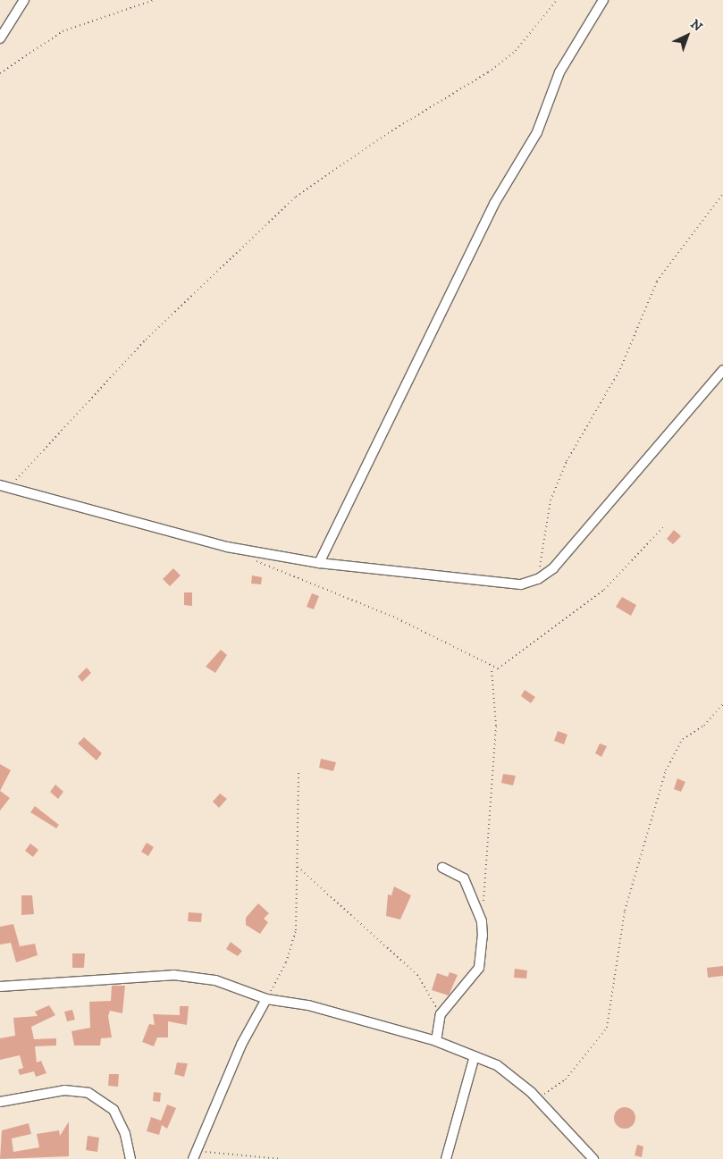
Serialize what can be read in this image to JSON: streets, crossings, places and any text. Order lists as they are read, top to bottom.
{
  "north": "top right"
}
